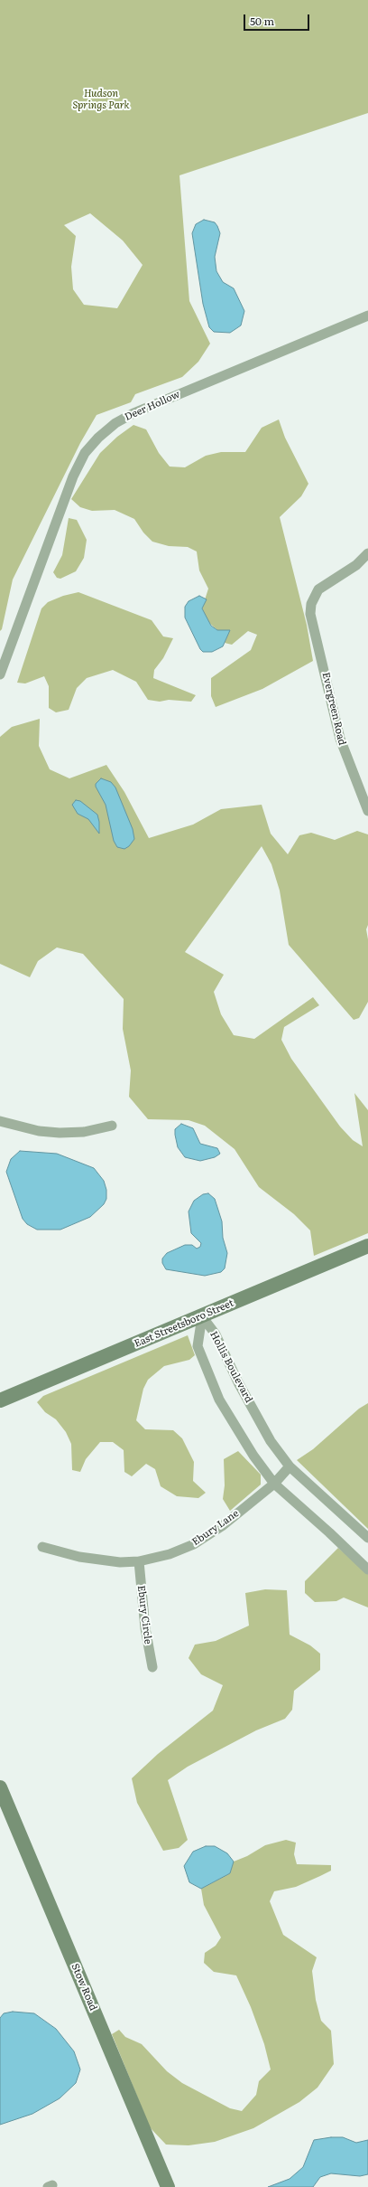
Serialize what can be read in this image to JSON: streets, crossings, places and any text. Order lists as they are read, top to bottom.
{
  "streets": {
    "street": [
      "Deer Hollow",
      "Evergreen Road",
      "East Streetsboro Street",
      "Hollis Boulevard",
      "Ebury Lane",
      "Ebury Circle",
      "Stow Road"
    ]
  },
  "crossings": [
    ["East Streetsboro Street", "Hollis Boulevard"],
    ["Hollis Boulevard", "Ebury Lane"],
    ["Ebury Lane", "Ebury Circle"]
  ],
  "parks": ["Hudson Springs Park"],
  "scale_bar": "50 m"
}
